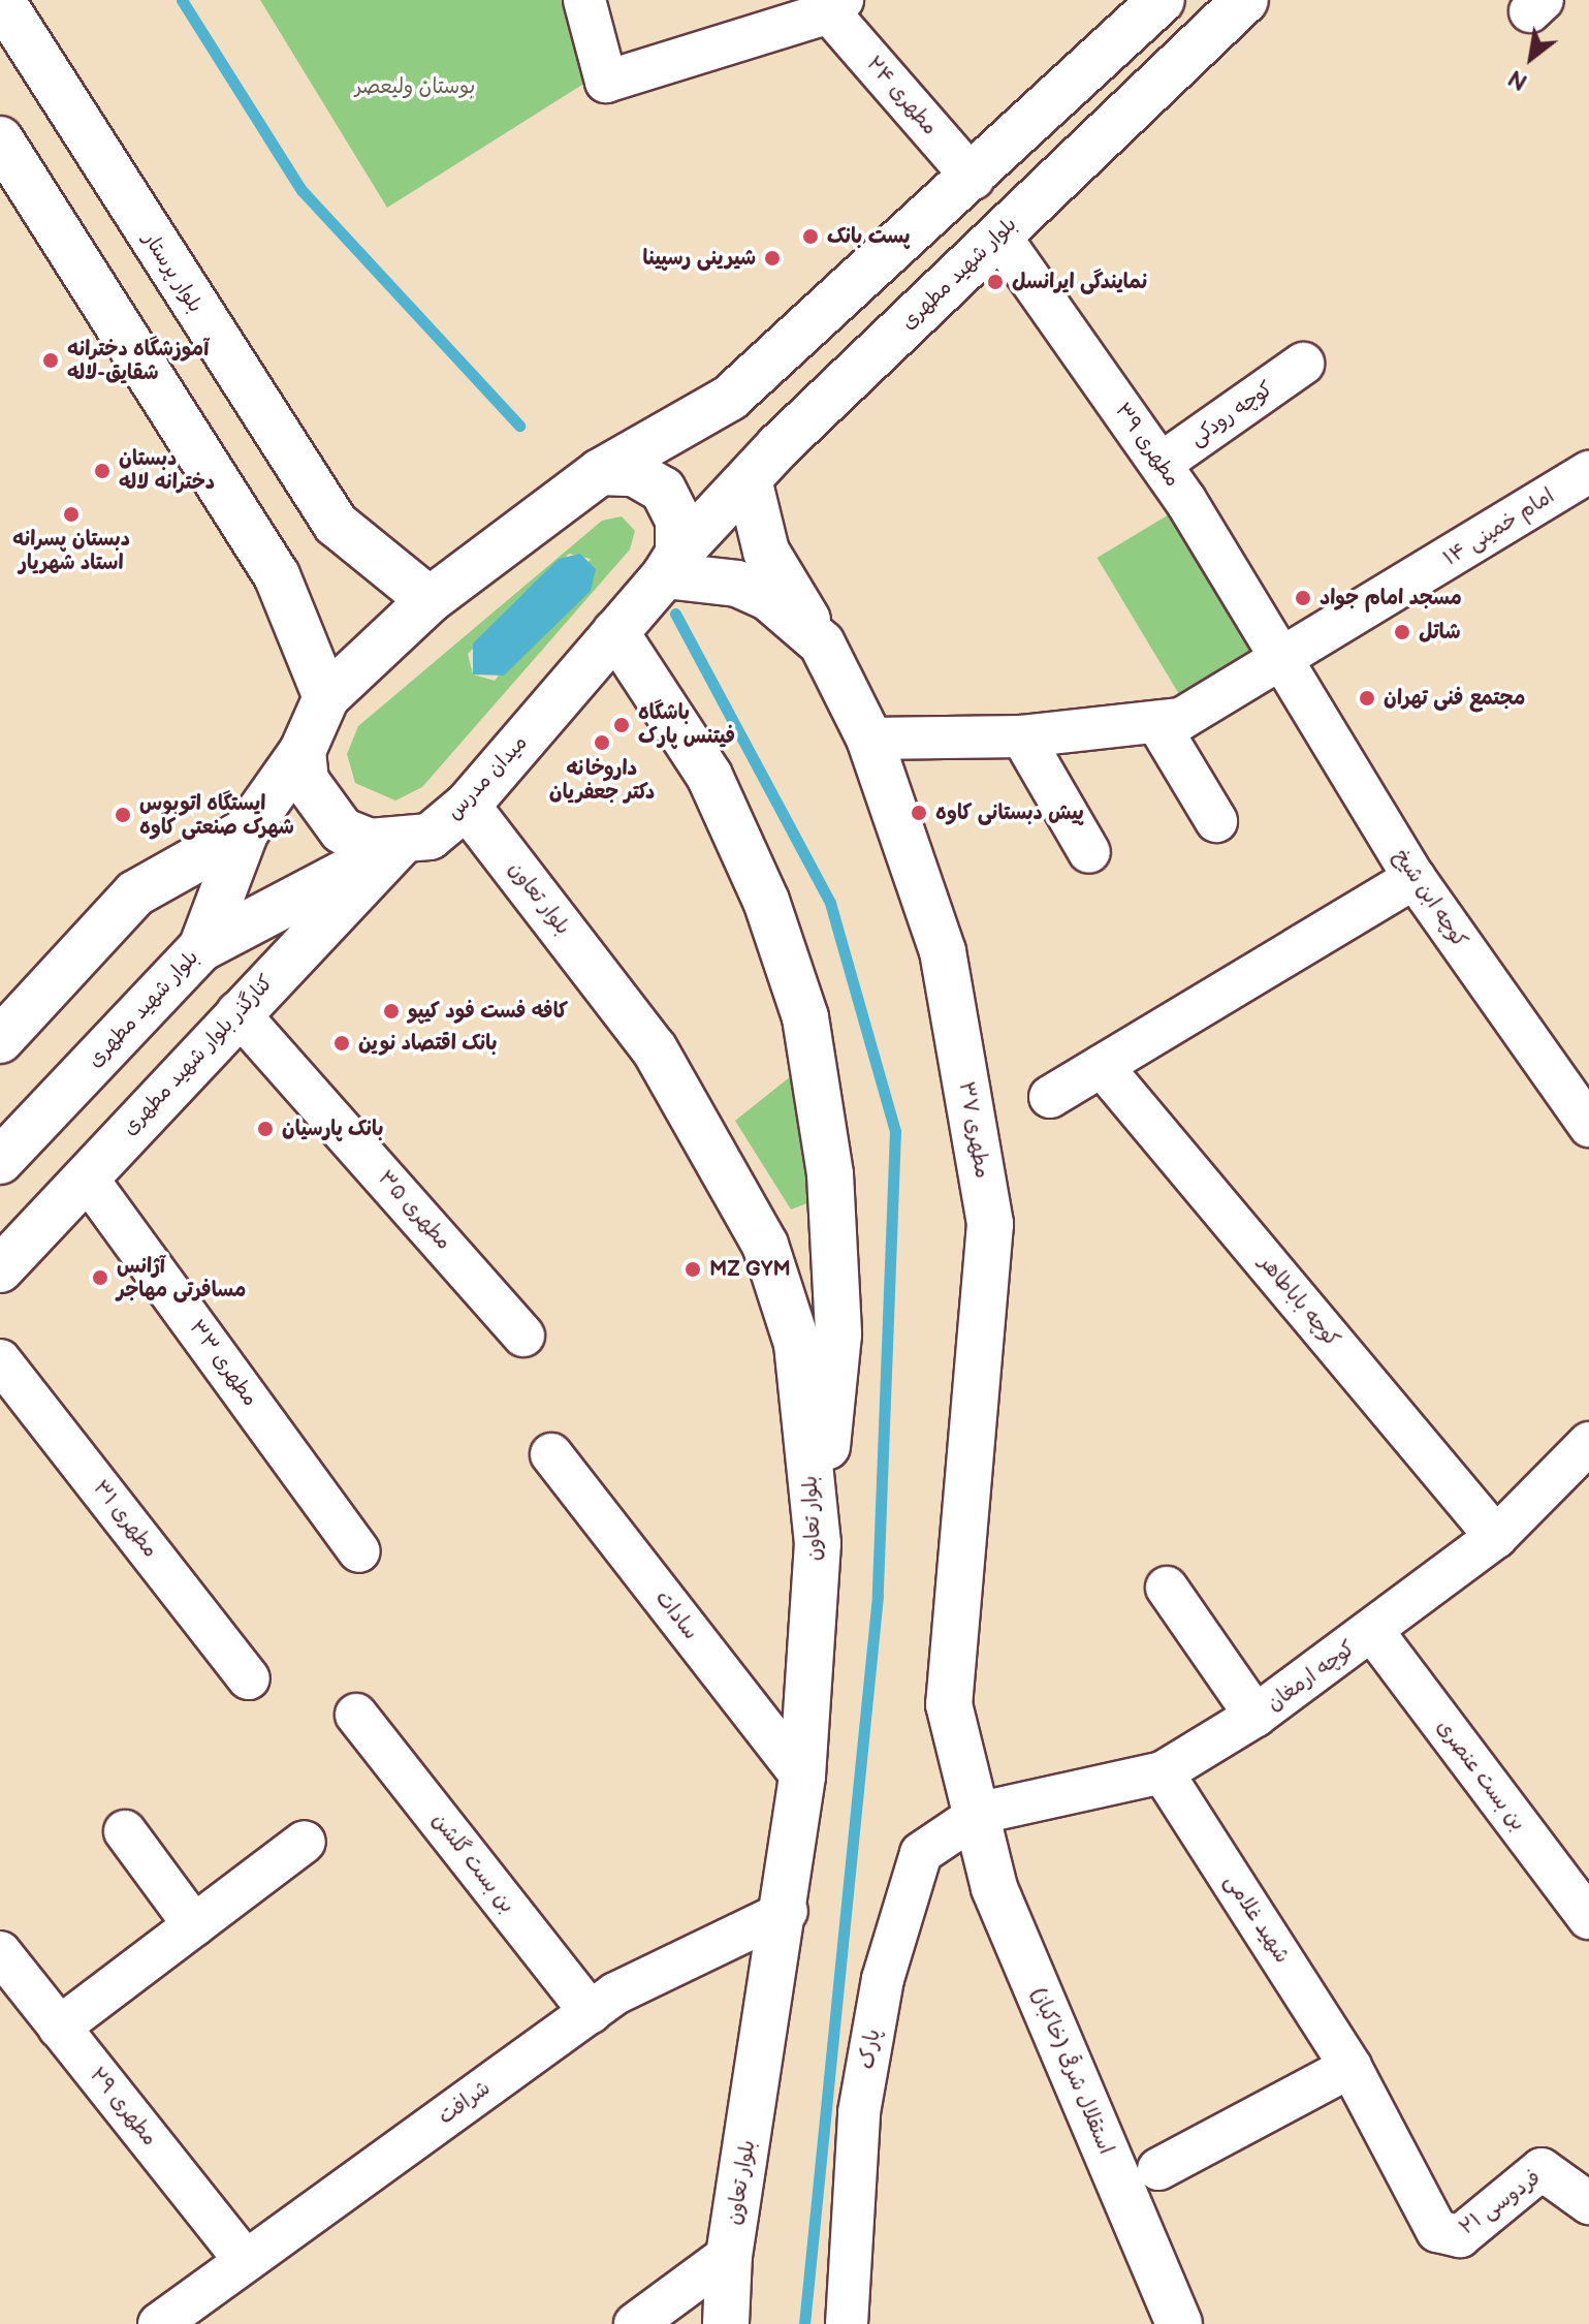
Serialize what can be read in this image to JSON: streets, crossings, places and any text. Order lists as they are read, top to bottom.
{
  "streets": {
    "street": [
      "مطهری ۲۴",
      "بلوار پرستار",
      "بلوار شهید مطهری",
      "کوچه رودکی",
      "مطهری ۳۹",
      "امام خمینی ۱۴",
      "میدان مدرس",
      "بلوار تعاون",
      "کوچه ابن شیخ",
      "کنارگذر بلوار شهید مطهری",
      "مطهری ۳۷",
      "مطهری ۳۵",
      "کوچه باباطاهر",
      "مطهری ۳۳",
      "مطهری ۳۱",
      "سادات",
      "کوچه ارمغان",
      "بن بست عنصری",
      "بن بست گلشن",
      "شهید غلامی",
      "پارک",
      "استقلال شرقی (خاکباز)",
      "شرافت",
      "مطهری ۲۹",
      "فردوسی ۲۱"
    ]
  },
  "crossings": [
    ["بلوار شهید مطهری", "مطهری ۳۹"],
    ["بلوار شهید مطهری", "میدان مدرس"],
    ["بلوار شهید مطهری", "مطهری ۳۷"],
    ["کوچه رودکی", "مطهری ۳۹"],
    ["مطهری ۳۹", "امام خمینی ۱۴"],
    ["مطهری ۳۹", "کوچه ابن شیخ"],
    ["امام خمینی ۱۴", "کوچه ابن شیخ"],
    ["امام خمینی ۱۴", "مطهری ۳۷"],
    ["میدان مدرس", "بلوار تعاون"],
    ["میدان مدرس", "کنارگذر بلوار شهید مطهری"],
    ["میدان مدرس", "مطهری ۳۷"],
    ["بلوار تعاون", "سادات"],
    ["بلوار تعاون", "شرافت"],
    ["کنارگذر بلوار شهید مطهری", "مطهری ۳۵"],
    ["کنارگذر بلوار شهید مطهری", "مطهری ۳۳"],
    ["مطهری ۳۷", "کوچه ارمغان"],
    ["مطهری ۳۷", "پارک"],
    ["مطهری ۳۷", "استقلال شرقی (خاکباز)"],
    ["کوچه باباطاهر", "کوچه ارمغان"],
    ["کوچه ارمغان", "بن بست عنصری"],
    ["کوچه ارمغان", "شهید غلامی"],
    ["کوچه ارمغان", "پارک"],
    ["کوچه ارمغان", "استقلال شرقی (خاکباز)"],
    ["بن بست گلشن", "شرافت"],
    ["شهید غلامی", "فردوسی ۲۱"],
    ["پارک", "استقلال شرقی (خاکباز)"],
    ["شرافت", "مطهری ۲۹"]
  ],
  "parks": ["بوستان ولیعصر"],
  "places": [
    "پست بانک",
    "شیرینی رسپینا",
    "نمایندگی ایرانسل",
    "آموزشگاه دخترانه شقایق-لاله",
    "دبستان دخترانه لاله",
    "دبستان پسرانه استاد شهریار",
    "مسجد امام جواد",
    "شاتل",
    "مجتمع فنی تهران",
    "باشگاه فیتنس پارک",
    "داروخانه دکتر جعفریان",
    "پیش دبستانی کاوه",
    "ایستگاه اتوبوس شهرک صنعتی کاوه",
    "کافه فست فود کیپو",
    "بانک اقتصاد نوین",
    "بانک پارسیان",
    "MZ GYM",
    "آژانس مسافرتی مهاجر"
  ],
  "north": "bottom left"
}
